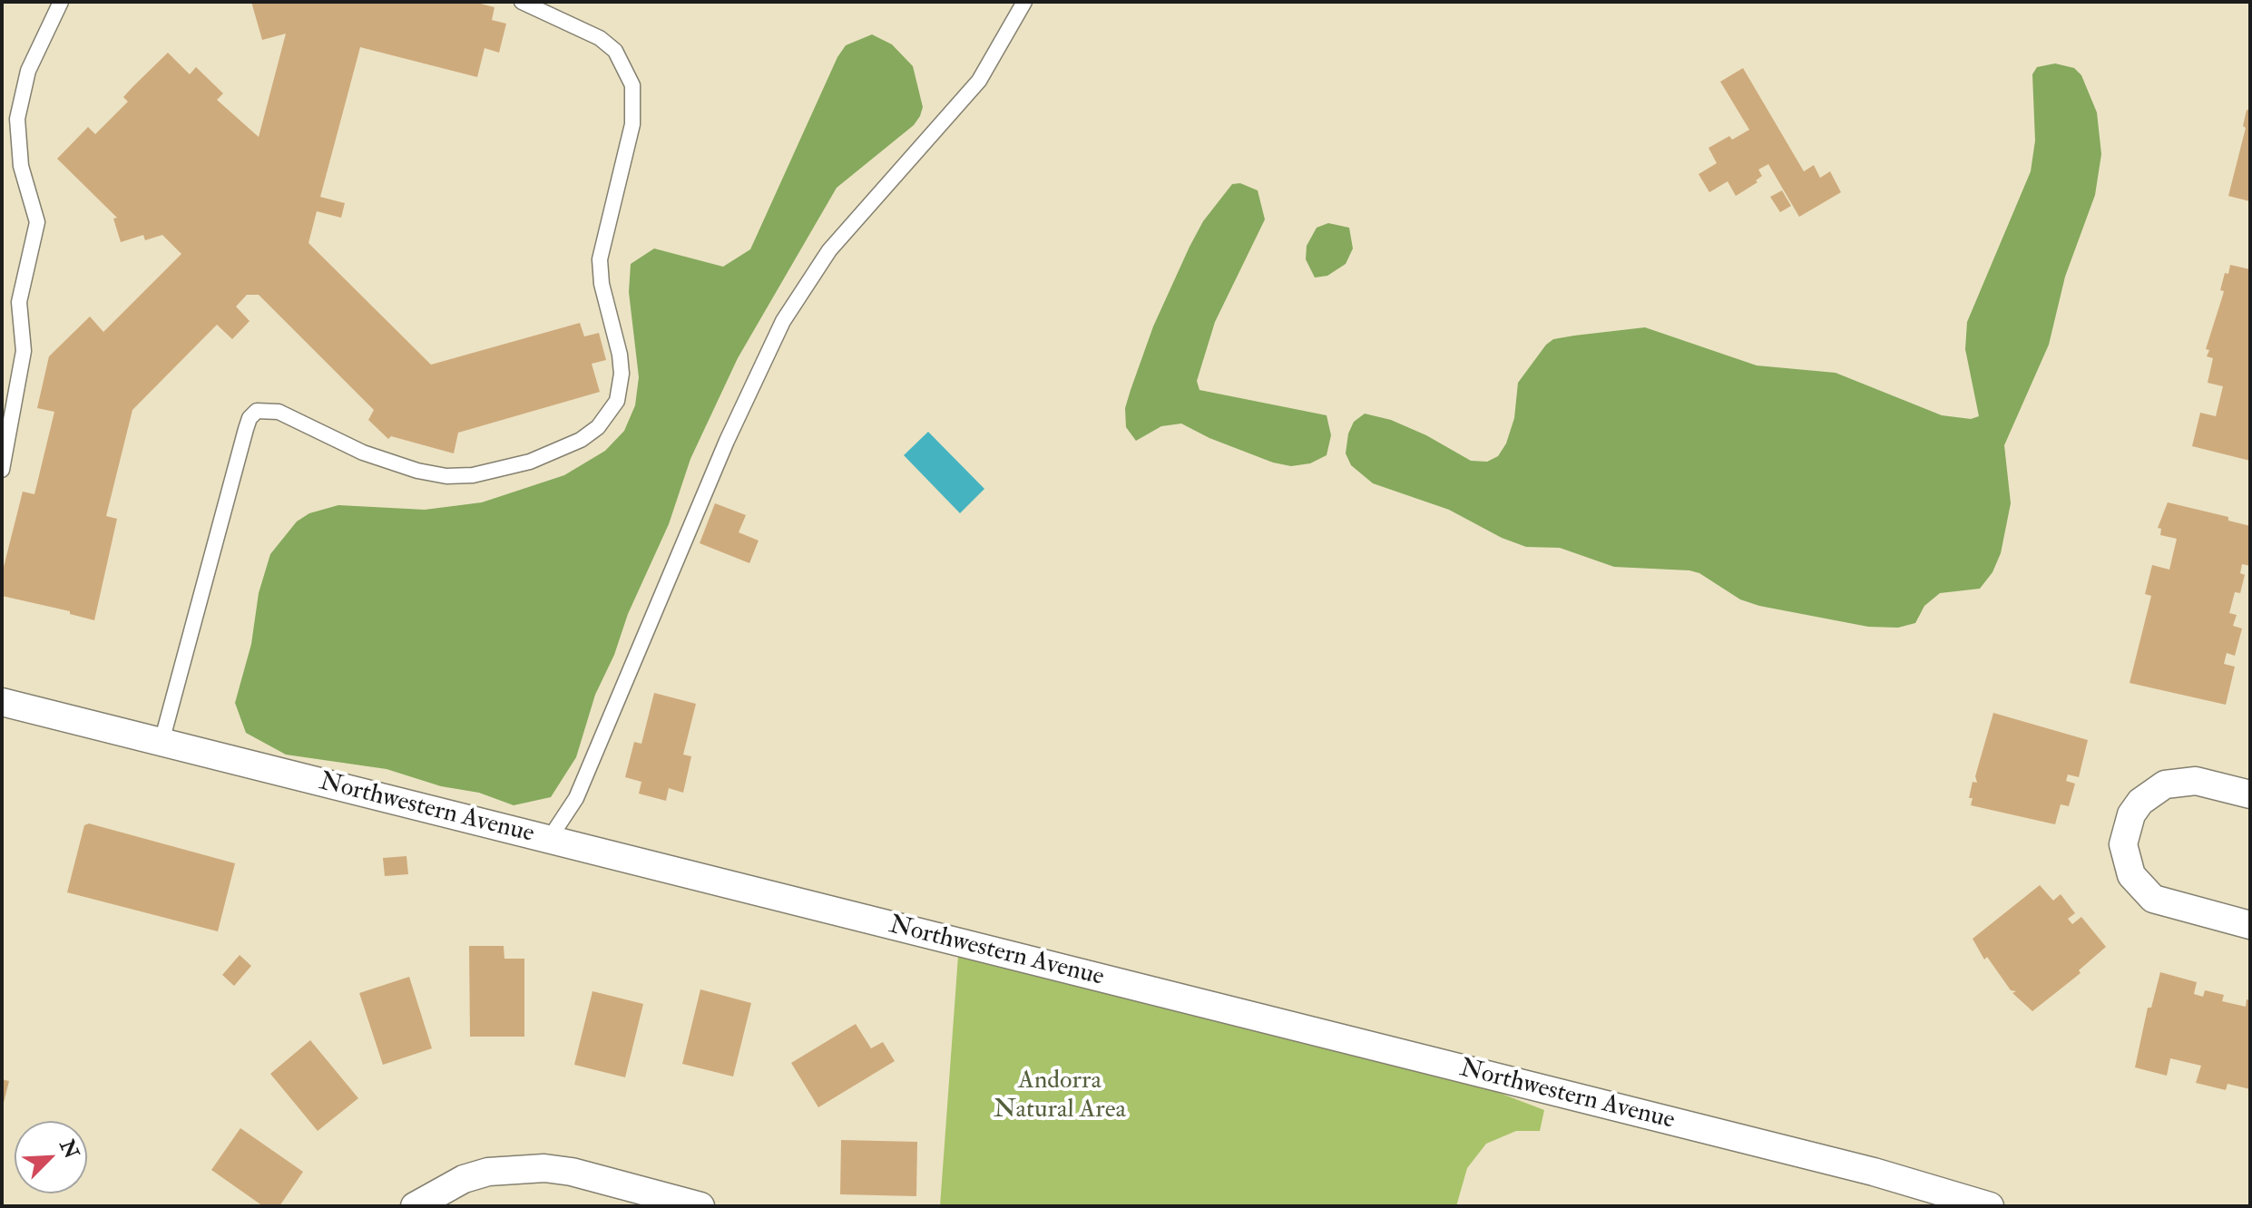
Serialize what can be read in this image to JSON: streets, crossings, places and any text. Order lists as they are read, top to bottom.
{
  "streets": {
    "street": ["Northwestern Avenue"]
  },
  "parks": ["Andorra Natural Area"],
  "north": "top right"
}
